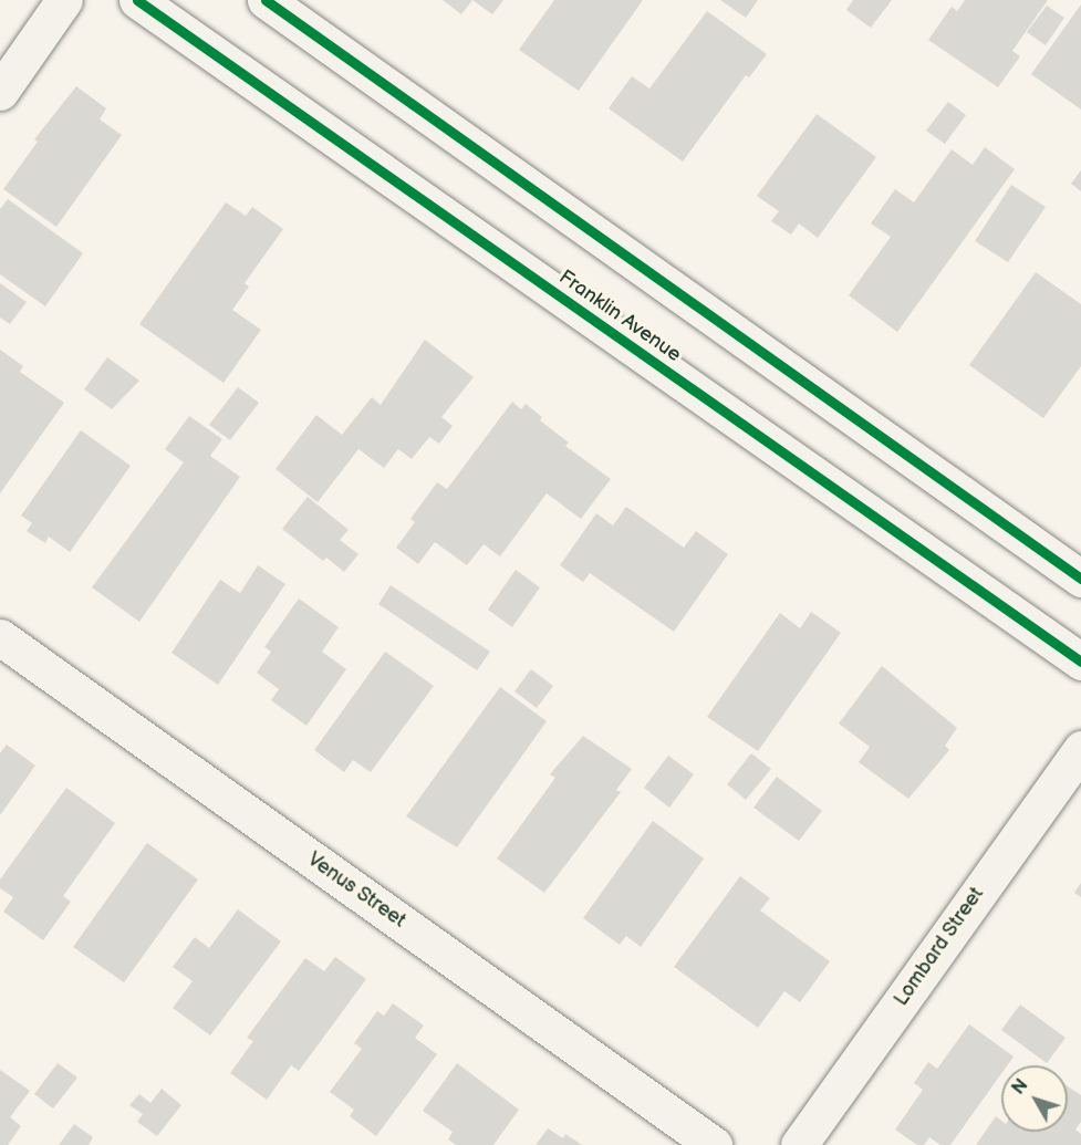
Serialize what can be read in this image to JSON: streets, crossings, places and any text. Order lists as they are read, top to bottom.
{
  "streets": {
    "street": ["Franklin Avenue", "Venus Street", "Lombard Street"]
  },
  "north": "top left"
}
